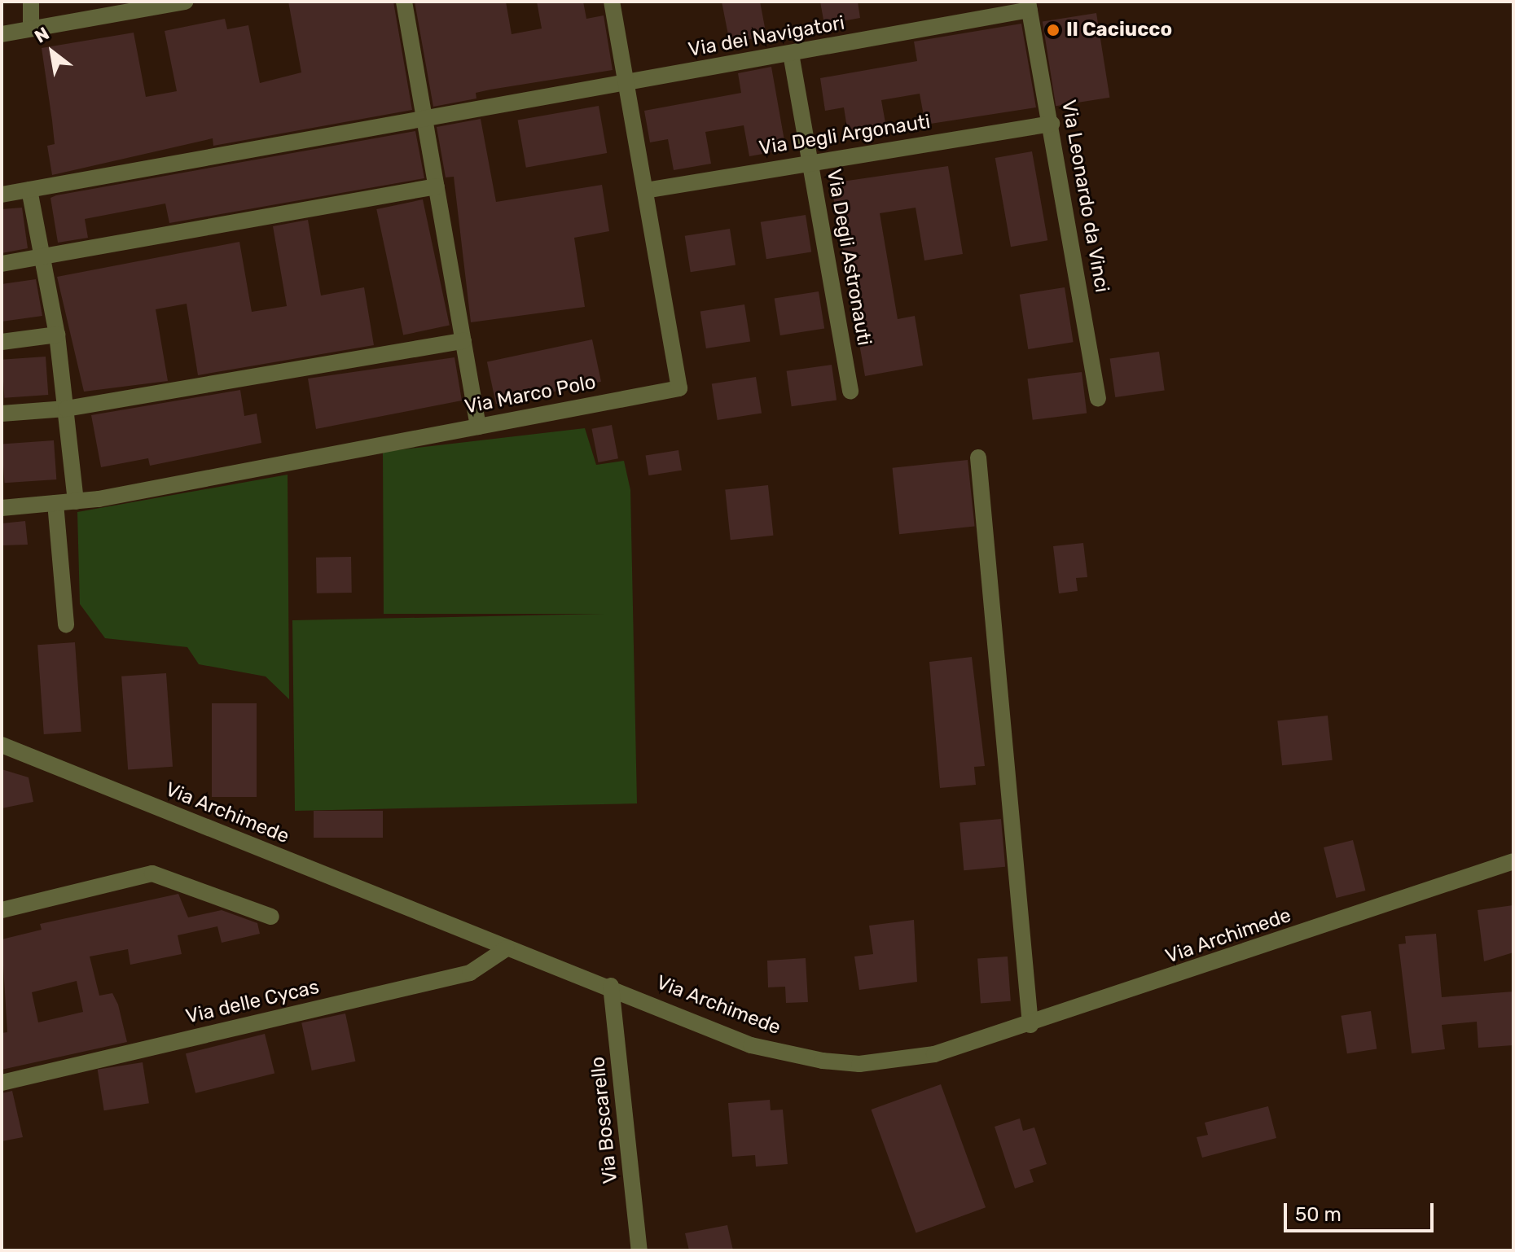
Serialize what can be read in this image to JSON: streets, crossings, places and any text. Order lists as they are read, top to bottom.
{
  "streets": {
    "street": [
      "Via dei Navigatori",
      "Via Degli Argonauti",
      "Via Leonardo da Vinci",
      "Via Degli Astronauti",
      "Via Marco Polo",
      "Via Archimede",
      "Via delle Cycas",
      "Via Boscarello"
    ]
  },
  "crossings": [
    ["Via dei Navigatori", "Via Leonardo da Vinci"],
    ["Via dei Navigatori", "Via Degli Astronauti"],
    ["Via dei Navigatori", "Via Marco Polo"],
    ["Via Degli Argonauti", "Via Leonardo da Vinci"],
    ["Via Degli Argonauti", "Via Degli Astronauti"],
    ["Via Degli Argonauti", "Via Marco Polo"],
    ["Via Archimede", "Via delle Cycas"],
    ["Via Archimede", "Via Boscarello"]
  ],
  "places": ["Il Caciucco"],
  "scale_bar": "50 m",
  "north": "top left"
}
